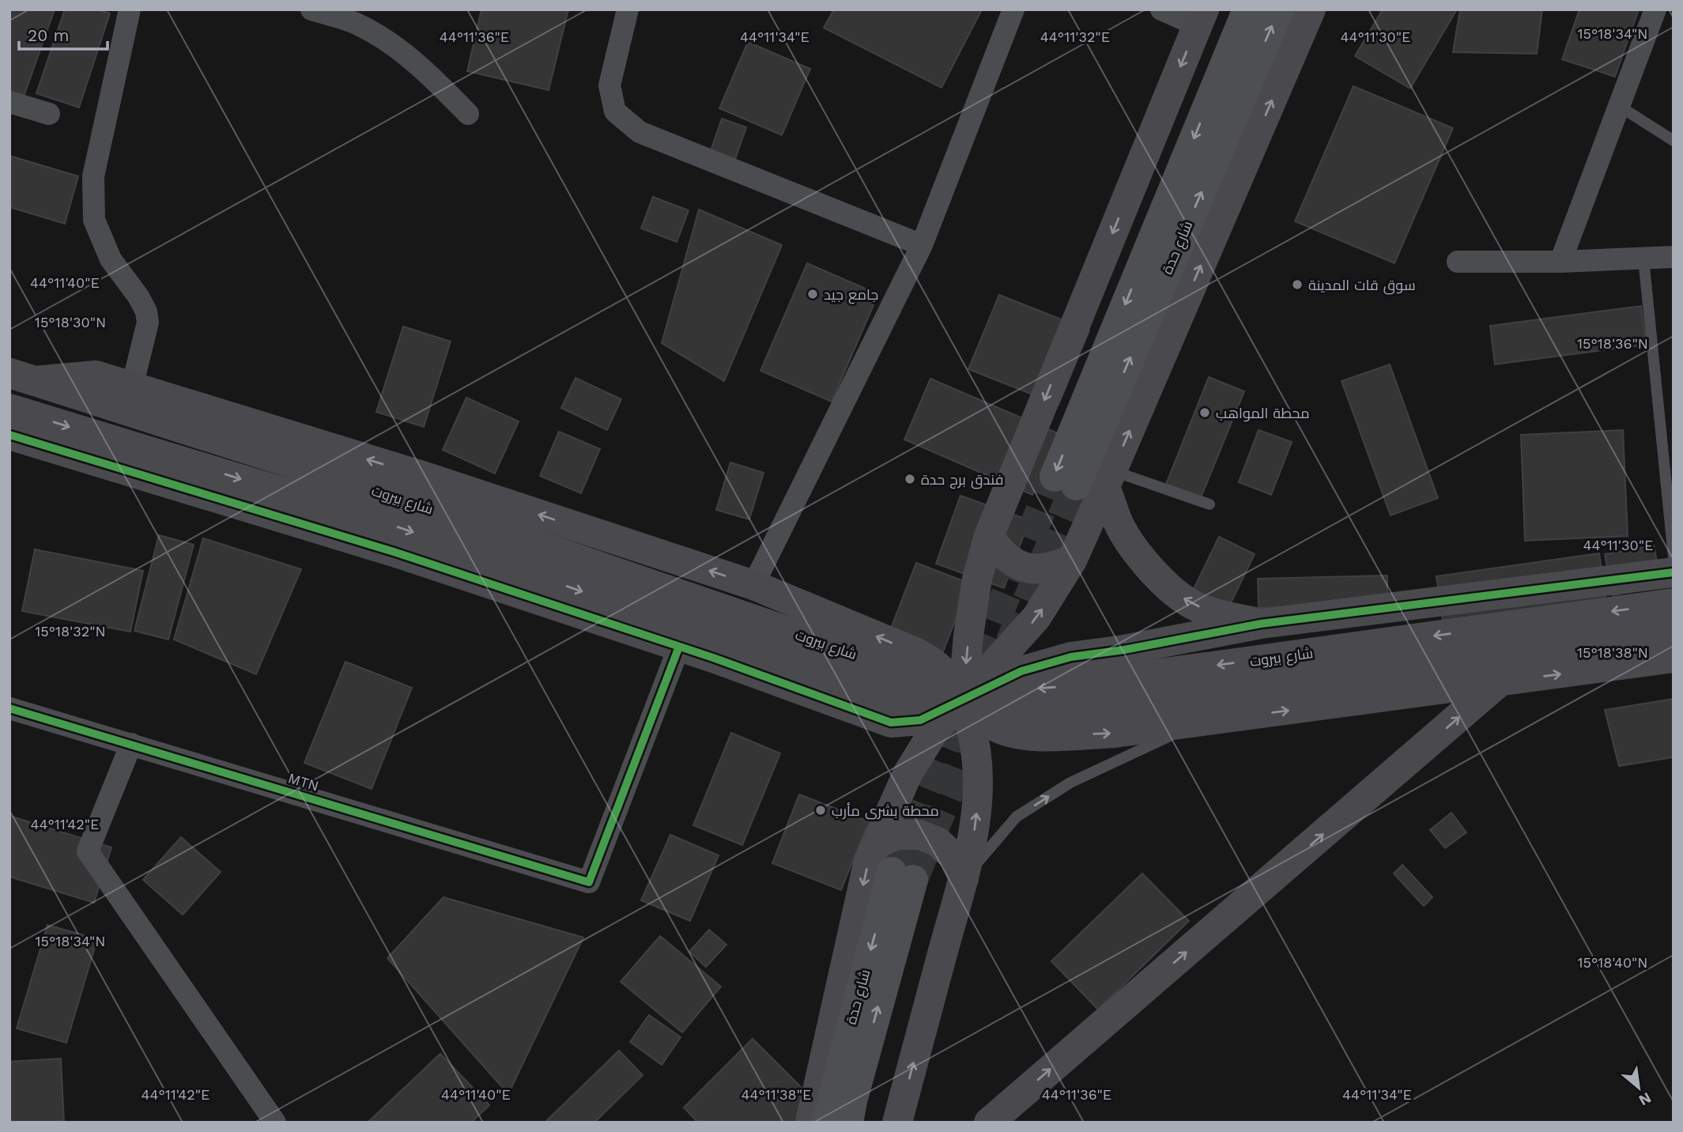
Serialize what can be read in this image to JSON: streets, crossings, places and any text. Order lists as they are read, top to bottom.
{
  "streets": {
    "main road": ["شارع حدة"],
    "street": ["شارع بيروت", "MTN"]
  },
  "places": [
    "سوق قات المدينة",
    "جامع جيد",
    "محطة المواهب",
    "فندق برج حدة",
    "محطة بشرى مأرب"
  ],
  "scale_bar": "20 m",
  "north": "bottom right",
  "coordinates": [
    "15°18'34\"N",
    "44°11'36\"E",
    "44°11'34\"E",
    "44°11'32\"E",
    "44°11'30\"E",
    "44°11'40\"E",
    "15°18'30\"N",
    "15°18'36\"N",
    "15°18'32\"N",
    "15°18'38\"N",
    "44°11'42\"E",
    "15°18'40\"N",
    "44°11'38\"E"
  ]
}
